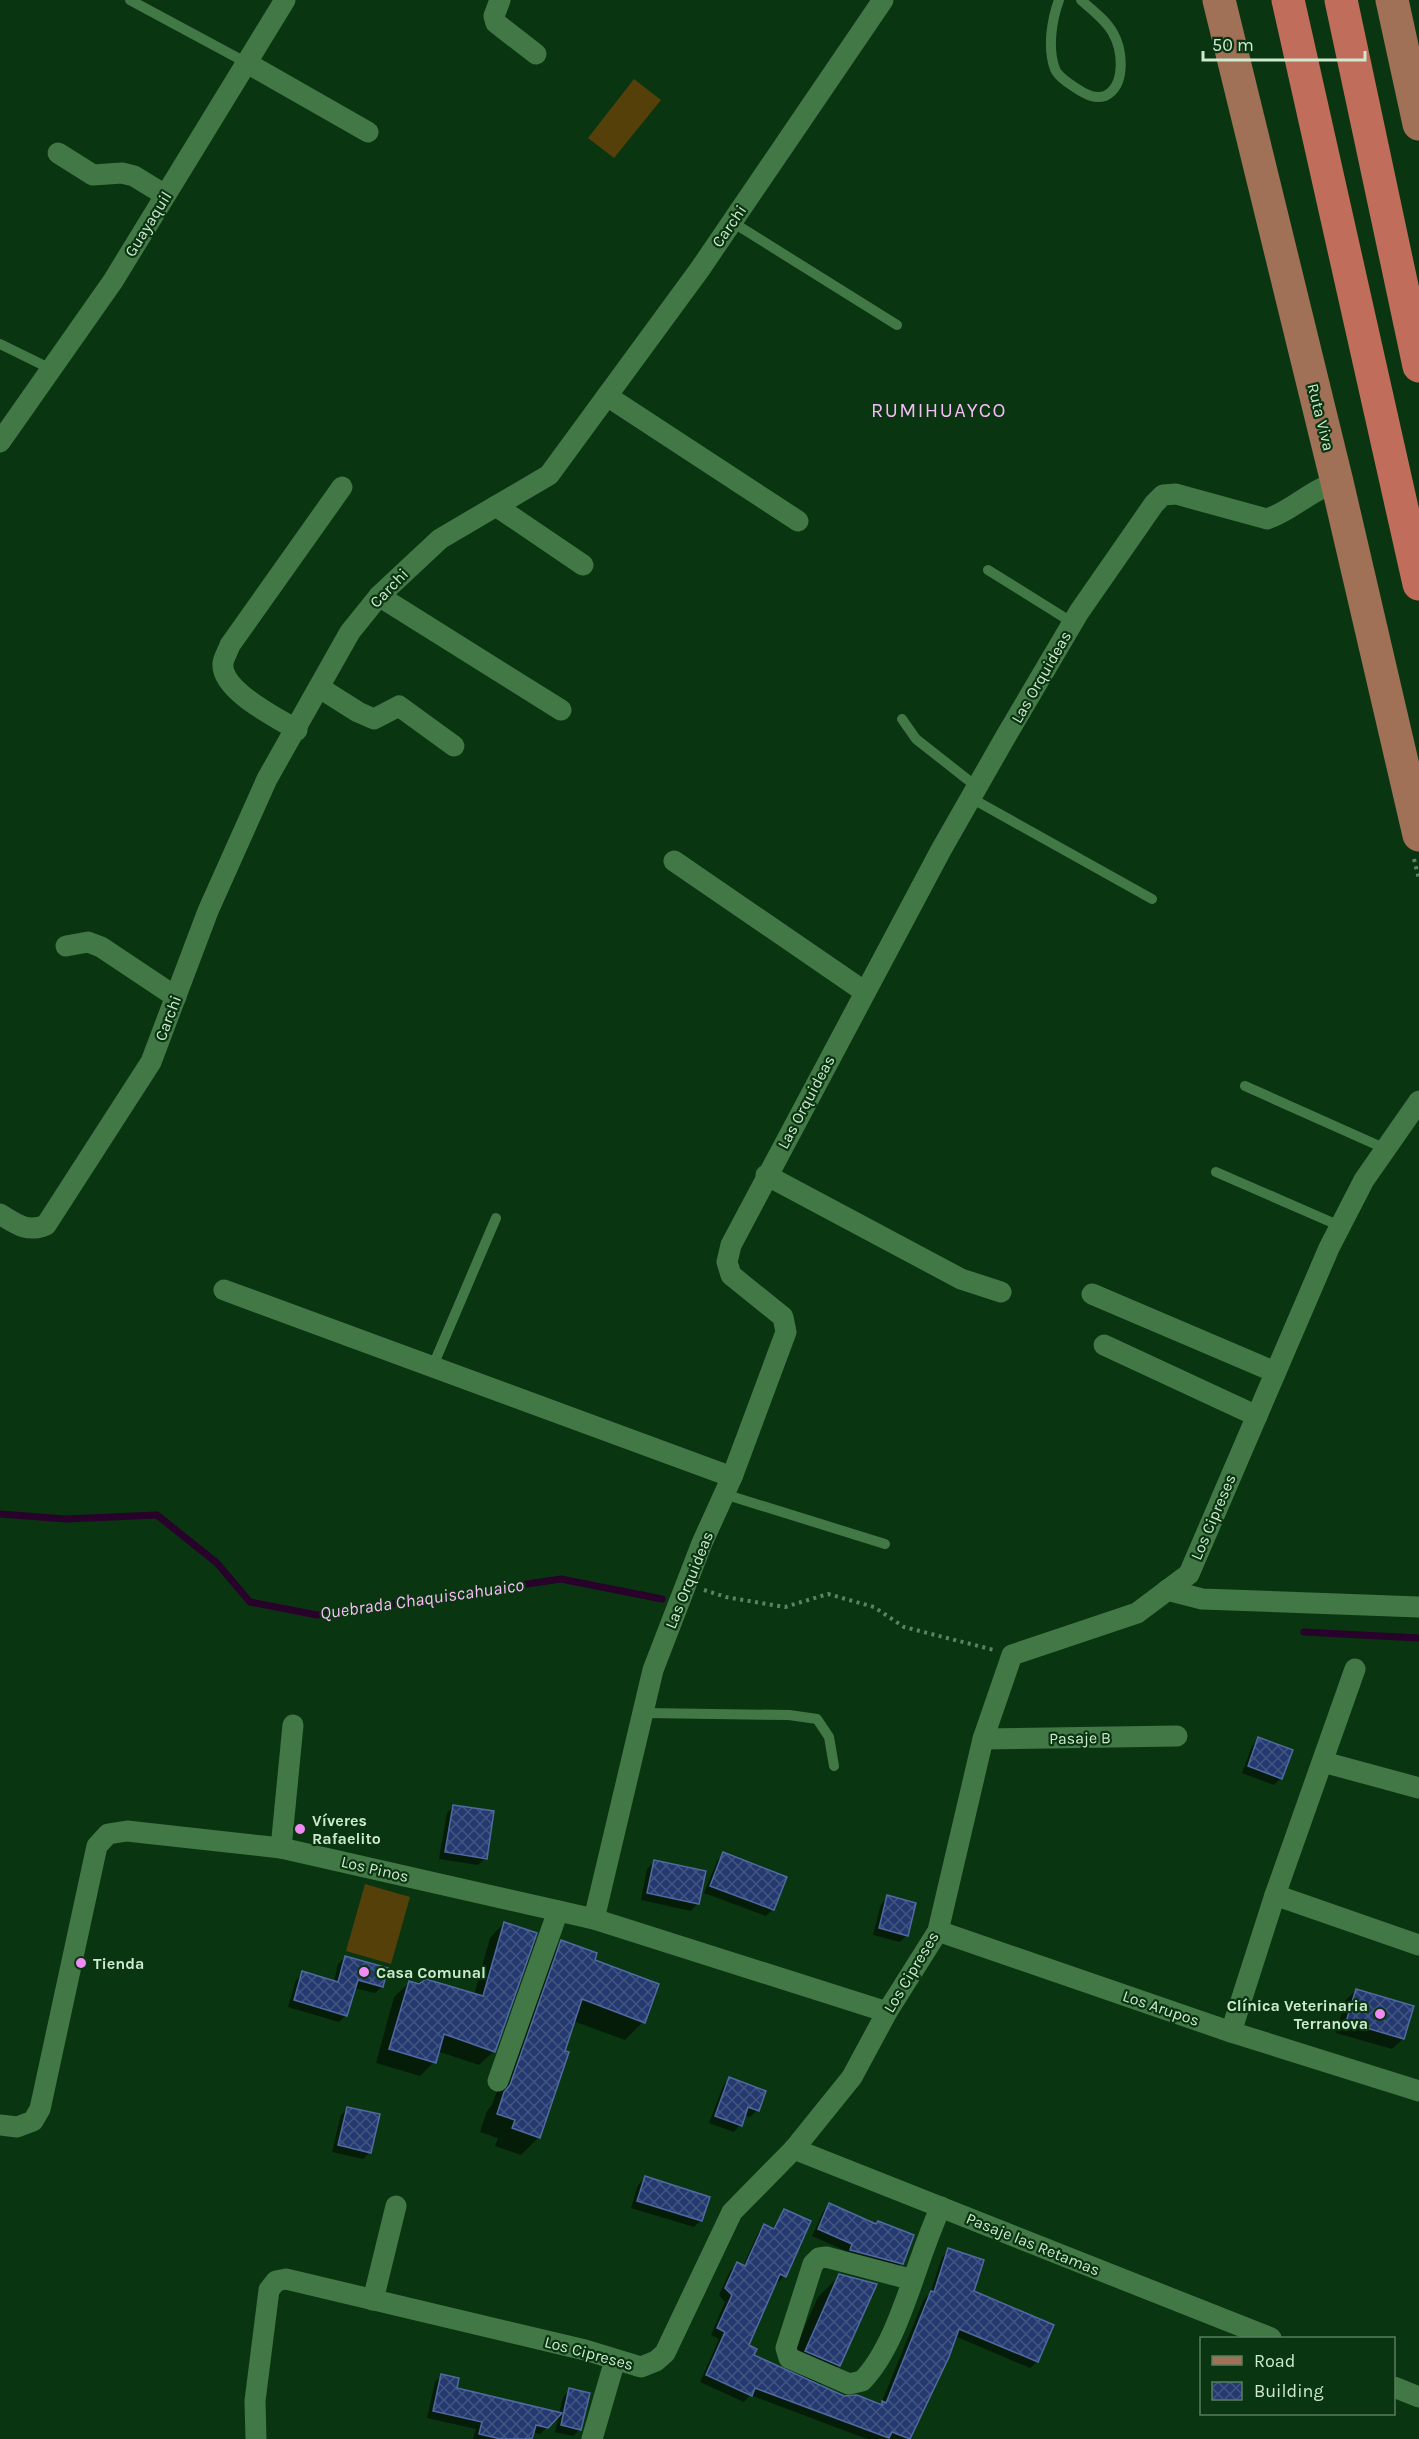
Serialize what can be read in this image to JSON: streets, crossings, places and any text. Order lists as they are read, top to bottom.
{
  "streets": {
    "main road": ["Ruta Viva"],
    "street": [
      "Guayaquil",
      "Carchi",
      "Las Orquideas",
      "Los Cipreses",
      "Pasaje B",
      "Los Pinos",
      "Los Arupos",
      "Pasaje las Retamas"
    ]
  },
  "crossings": [
    ["Ruta Viva", "Las Orquideas"],
    ["Las Orquideas", "Los Pinos"],
    ["Los Cipreses", "Pasaje B"],
    ["Los Cipreses", "Los Pinos"],
    ["Los Cipreses", "Los Arupos"],
    ["Los Cipreses", "Pasaje las Retamas"]
  ],
  "districts": ["RUMIHUAYCO"],
  "water": ["Quebrada Chaquiscahuaico"],
  "places": [
    "Víveres Rafaelito",
    "Tienda",
    "Casa Comunal",
    "Clínica Veterinaria Terranova"
  ],
  "legend": ["Road", "Building"],
  "scale_bar": "50 m"
}
